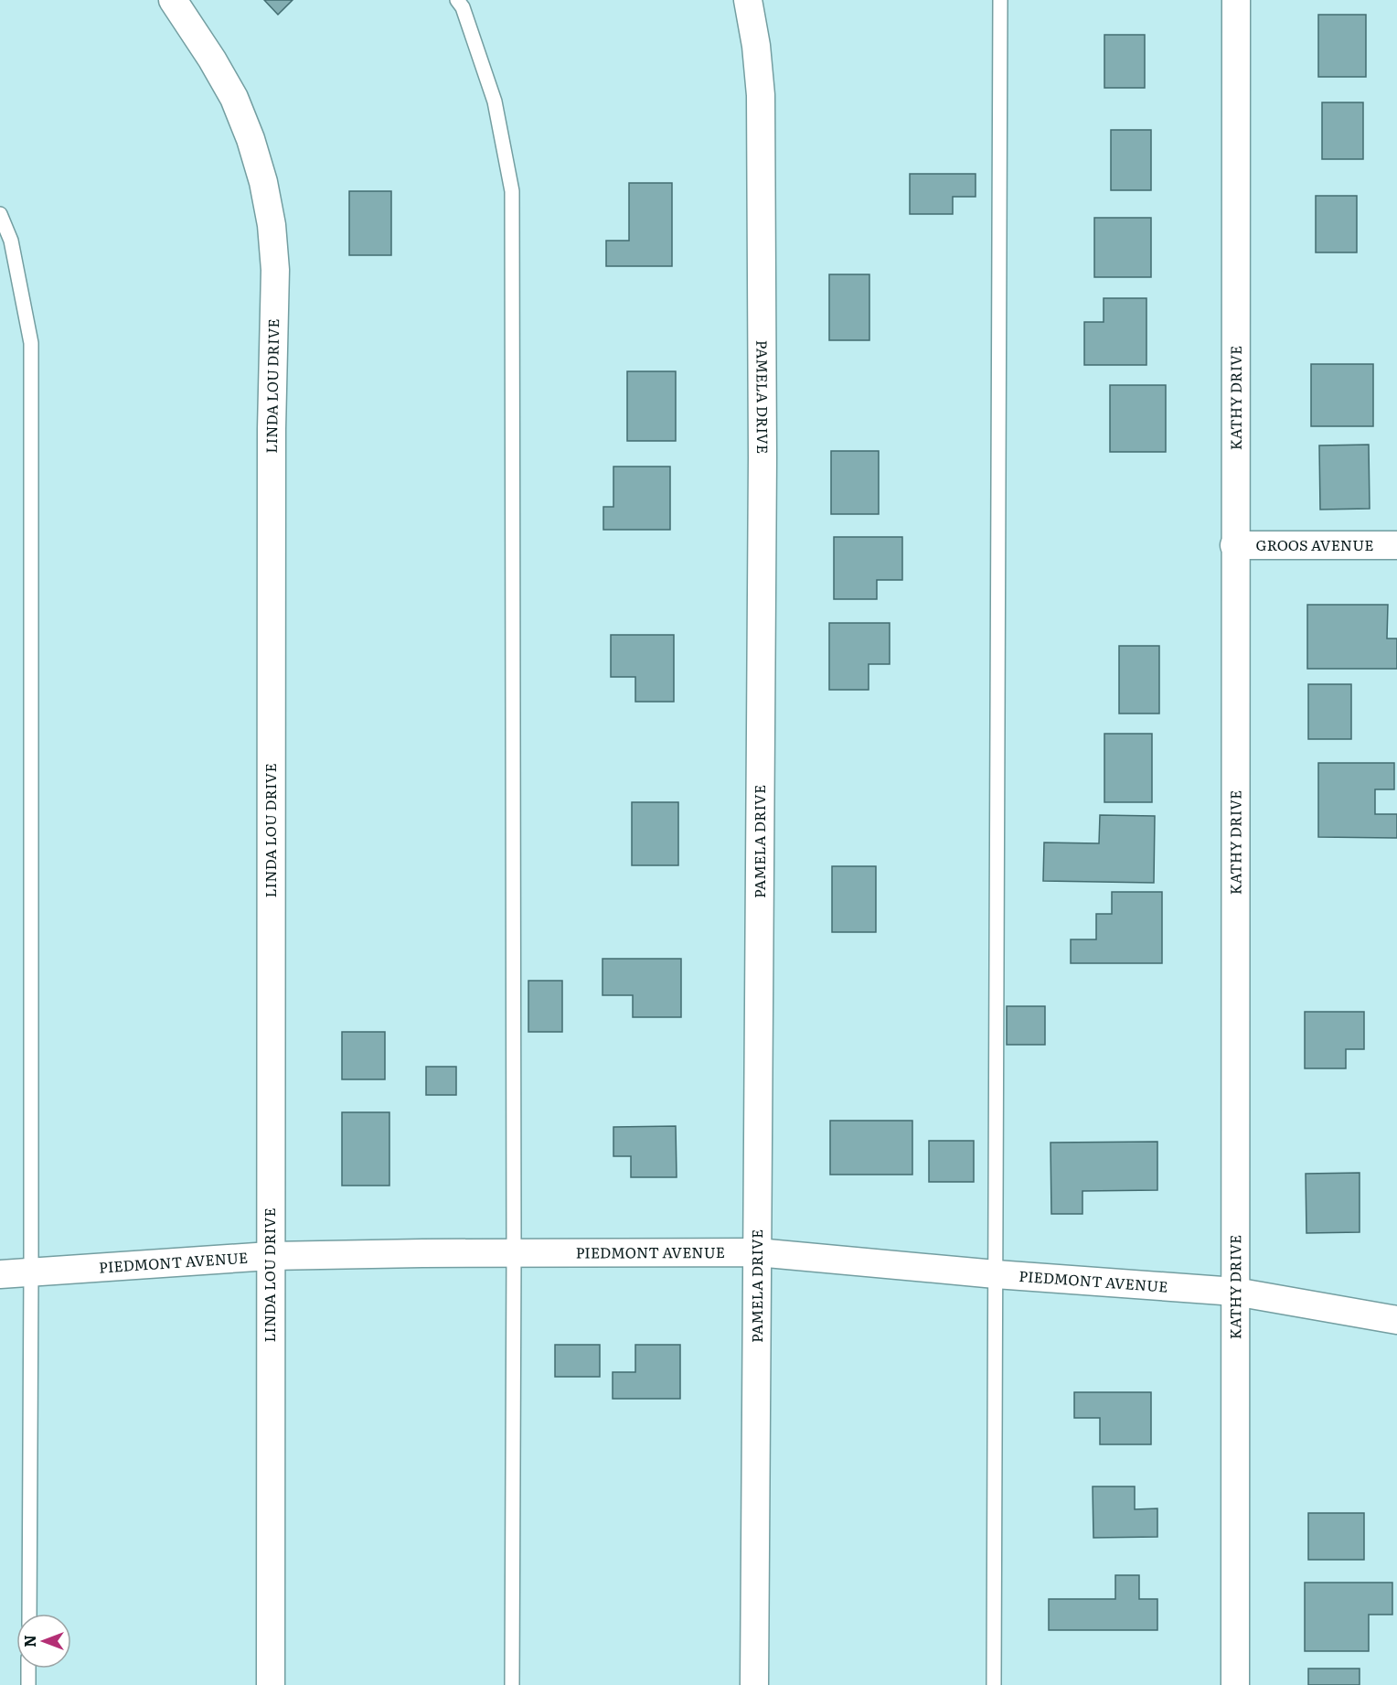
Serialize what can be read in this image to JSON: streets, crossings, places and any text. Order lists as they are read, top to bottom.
{
  "streets": {
    "street": [
      "LINDA LOU DRIVE",
      "PAMELA DRIVE",
      "KATHY DRIVE",
      "GROOS AVENUE",
      "PIEDMONT AVENUE"
    ]
  },
  "crossings": [
    ["LINDA LOU DRIVE", "PIEDMONT AVENUE"],
    ["PAMELA DRIVE", "PIEDMONT AVENUE"],
    ["KATHY DRIVE", "GROOS AVENUE"],
    ["KATHY DRIVE", "PIEDMONT AVENUE"]
  ],
  "north": "left"
}
